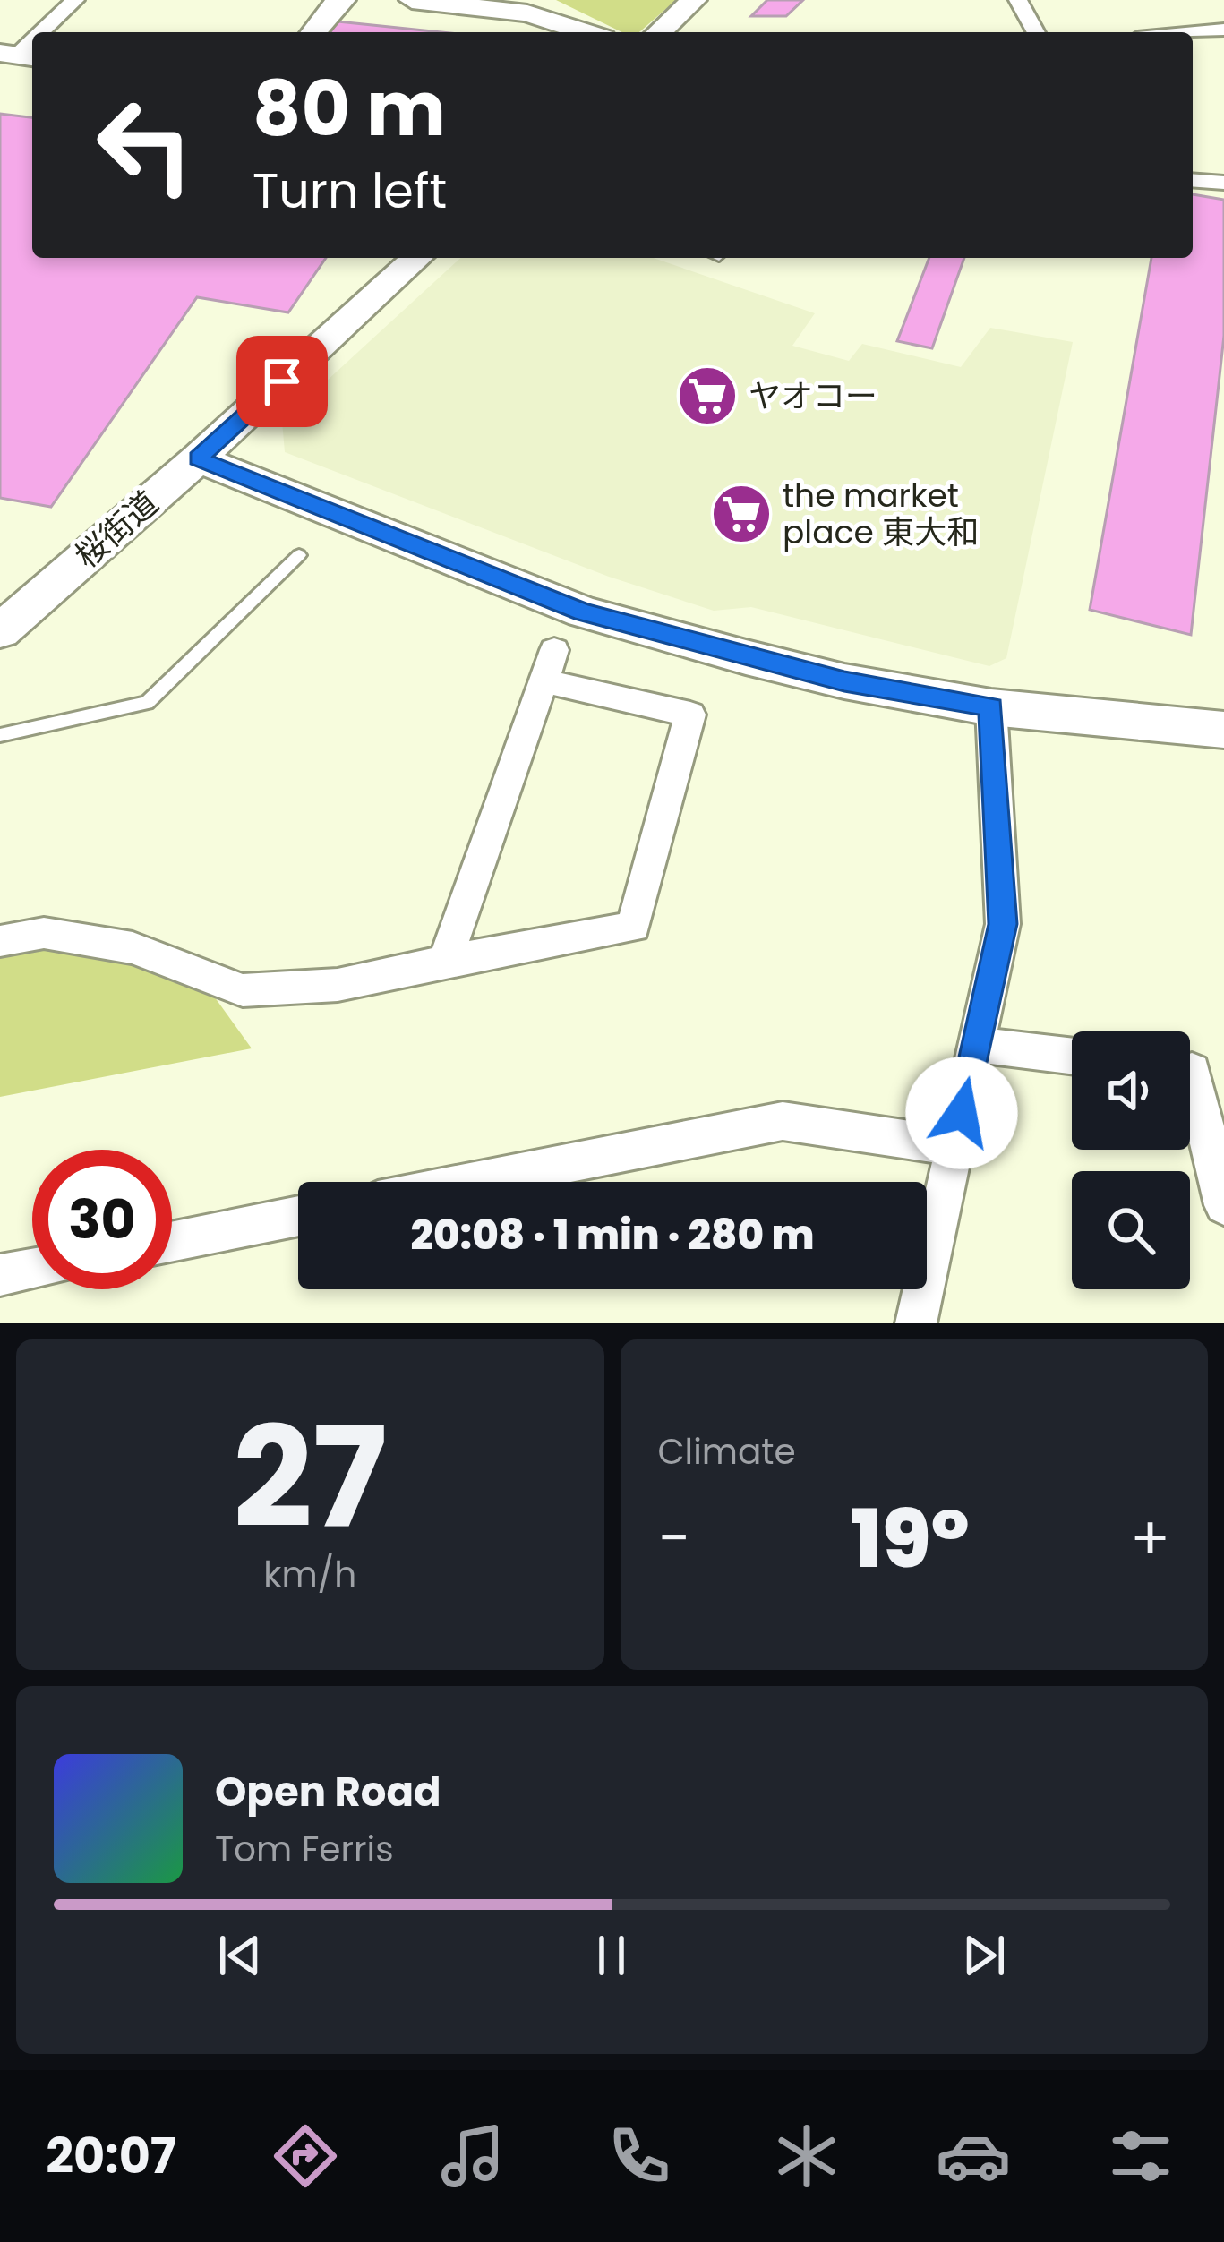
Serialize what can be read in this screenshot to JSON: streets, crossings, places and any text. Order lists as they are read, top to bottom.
{
  "streets": {
    "street": ["桜街道"]
  },
  "places": {
    "supermarket": ["ヤオコー", "the market place 東大和"]
  },
  "page": {
    "turn": ["80 m", "Turn left"],
    "limit": "30",
    "trip": "20:08 · 1 min · 280 m",
    "tile": [
      ["27", "km/h"],
      "Climate"
    ],
    "heat": ["−", "19°", "+"],
    "song": ["Open Road", "Tom Ferris"],
    "tabs": "20:07"
  }
}
